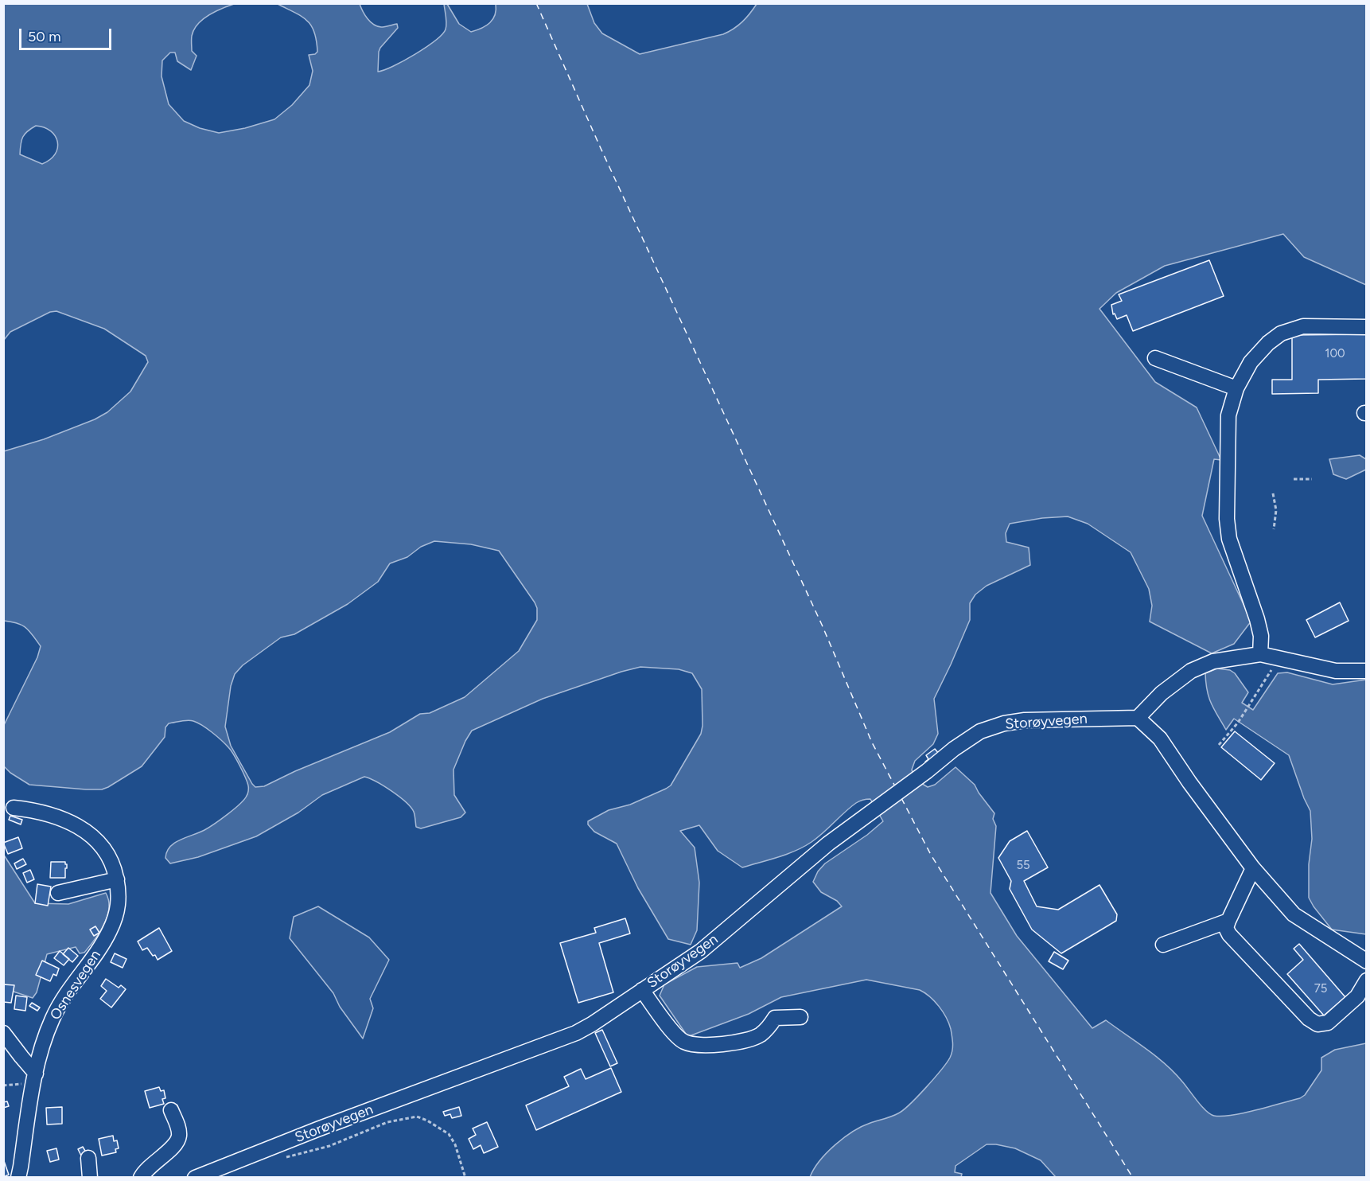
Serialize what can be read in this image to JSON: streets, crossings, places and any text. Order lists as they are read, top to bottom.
{
  "streets": {
    "street": ["Storøyvegen", "Osnesvegen"]
  },
  "house_numbers": ["100", "55", "75"],
  "scale_bar": "50 m"
}
